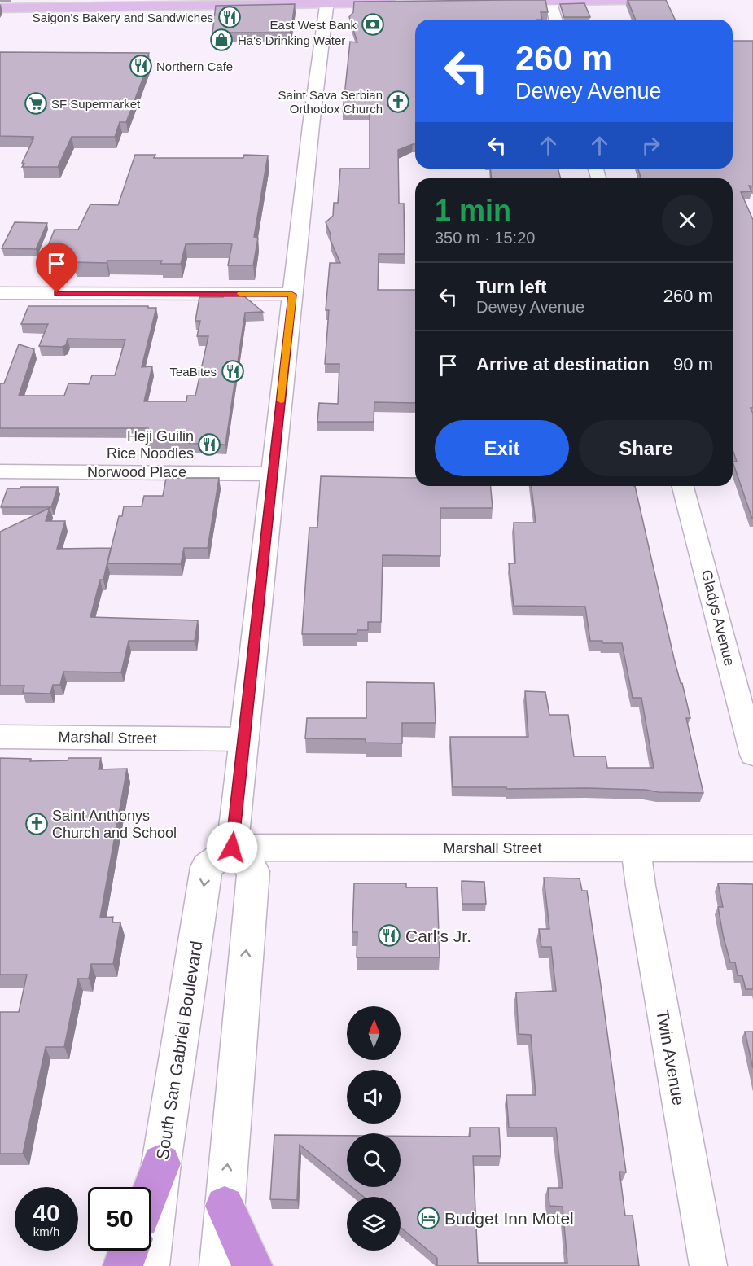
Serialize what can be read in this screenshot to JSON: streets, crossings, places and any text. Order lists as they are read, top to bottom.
{
  "streets": {
    "main road": ["Marshall Street", "South San Gabriel Boulevard"],
    "street": ["Norwood Place", "Gladys Avenue", "Twin Avenue"]
  },
  "crossings": [
    ["Marshall Street", "South San Gabriel Boulevard"],
    ["Marshall Street", "Twin Avenue"]
  ],
  "places": {
    "restaurant": [
      "Saigon's Bakery and Sandwiches",
      "Northern Cafe",
      "TeaBites",
      "Heji Guilin Rice Noodles",
      "Carl's Jr."
    ],
    "bank": ["East West Bank"],
    "shop": ["Ha's Drinking Water"],
    "church": ["Saint Sava Serbian Orthodox Church", "Saint Anthonys Church and School"],
    "supermarket": ["SF Supermarket"],
    "hotel": ["Budget Inn Motel"]
  },
  "north": "top",
  "page": {
    "turn": ["260 m", "Dewey Avenue"],
    "heading": ["1 min", "350 m · 15:20"],
    "list": [
      {
        "name": "Turn left",
        "note": "Dewey Avenue",
        "value": "260 m"
      },
      {
        "name": "Arrive at destination",
        "value": "90 m"
      }
    ],
    "buttons": ["Exit", "Share"],
    "speed": "40 km/h",
    "limit": "50"
  }
}
